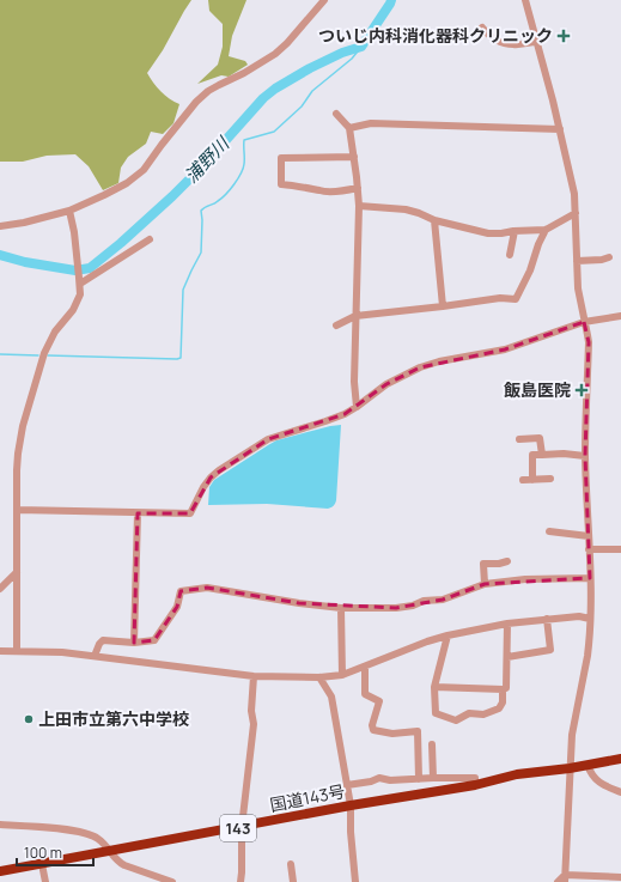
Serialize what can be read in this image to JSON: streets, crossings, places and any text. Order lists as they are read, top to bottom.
{
  "streets": {
    "highway": ["国道143号", "143"]
  },
  "water": ["浦野川"],
  "places": {
    "health": ["ついじ内科消化器科クリニック", "飯島医院"],
    "other": ["上田市立第六中学校"]
  },
  "scale_bar": "100 m"
}
